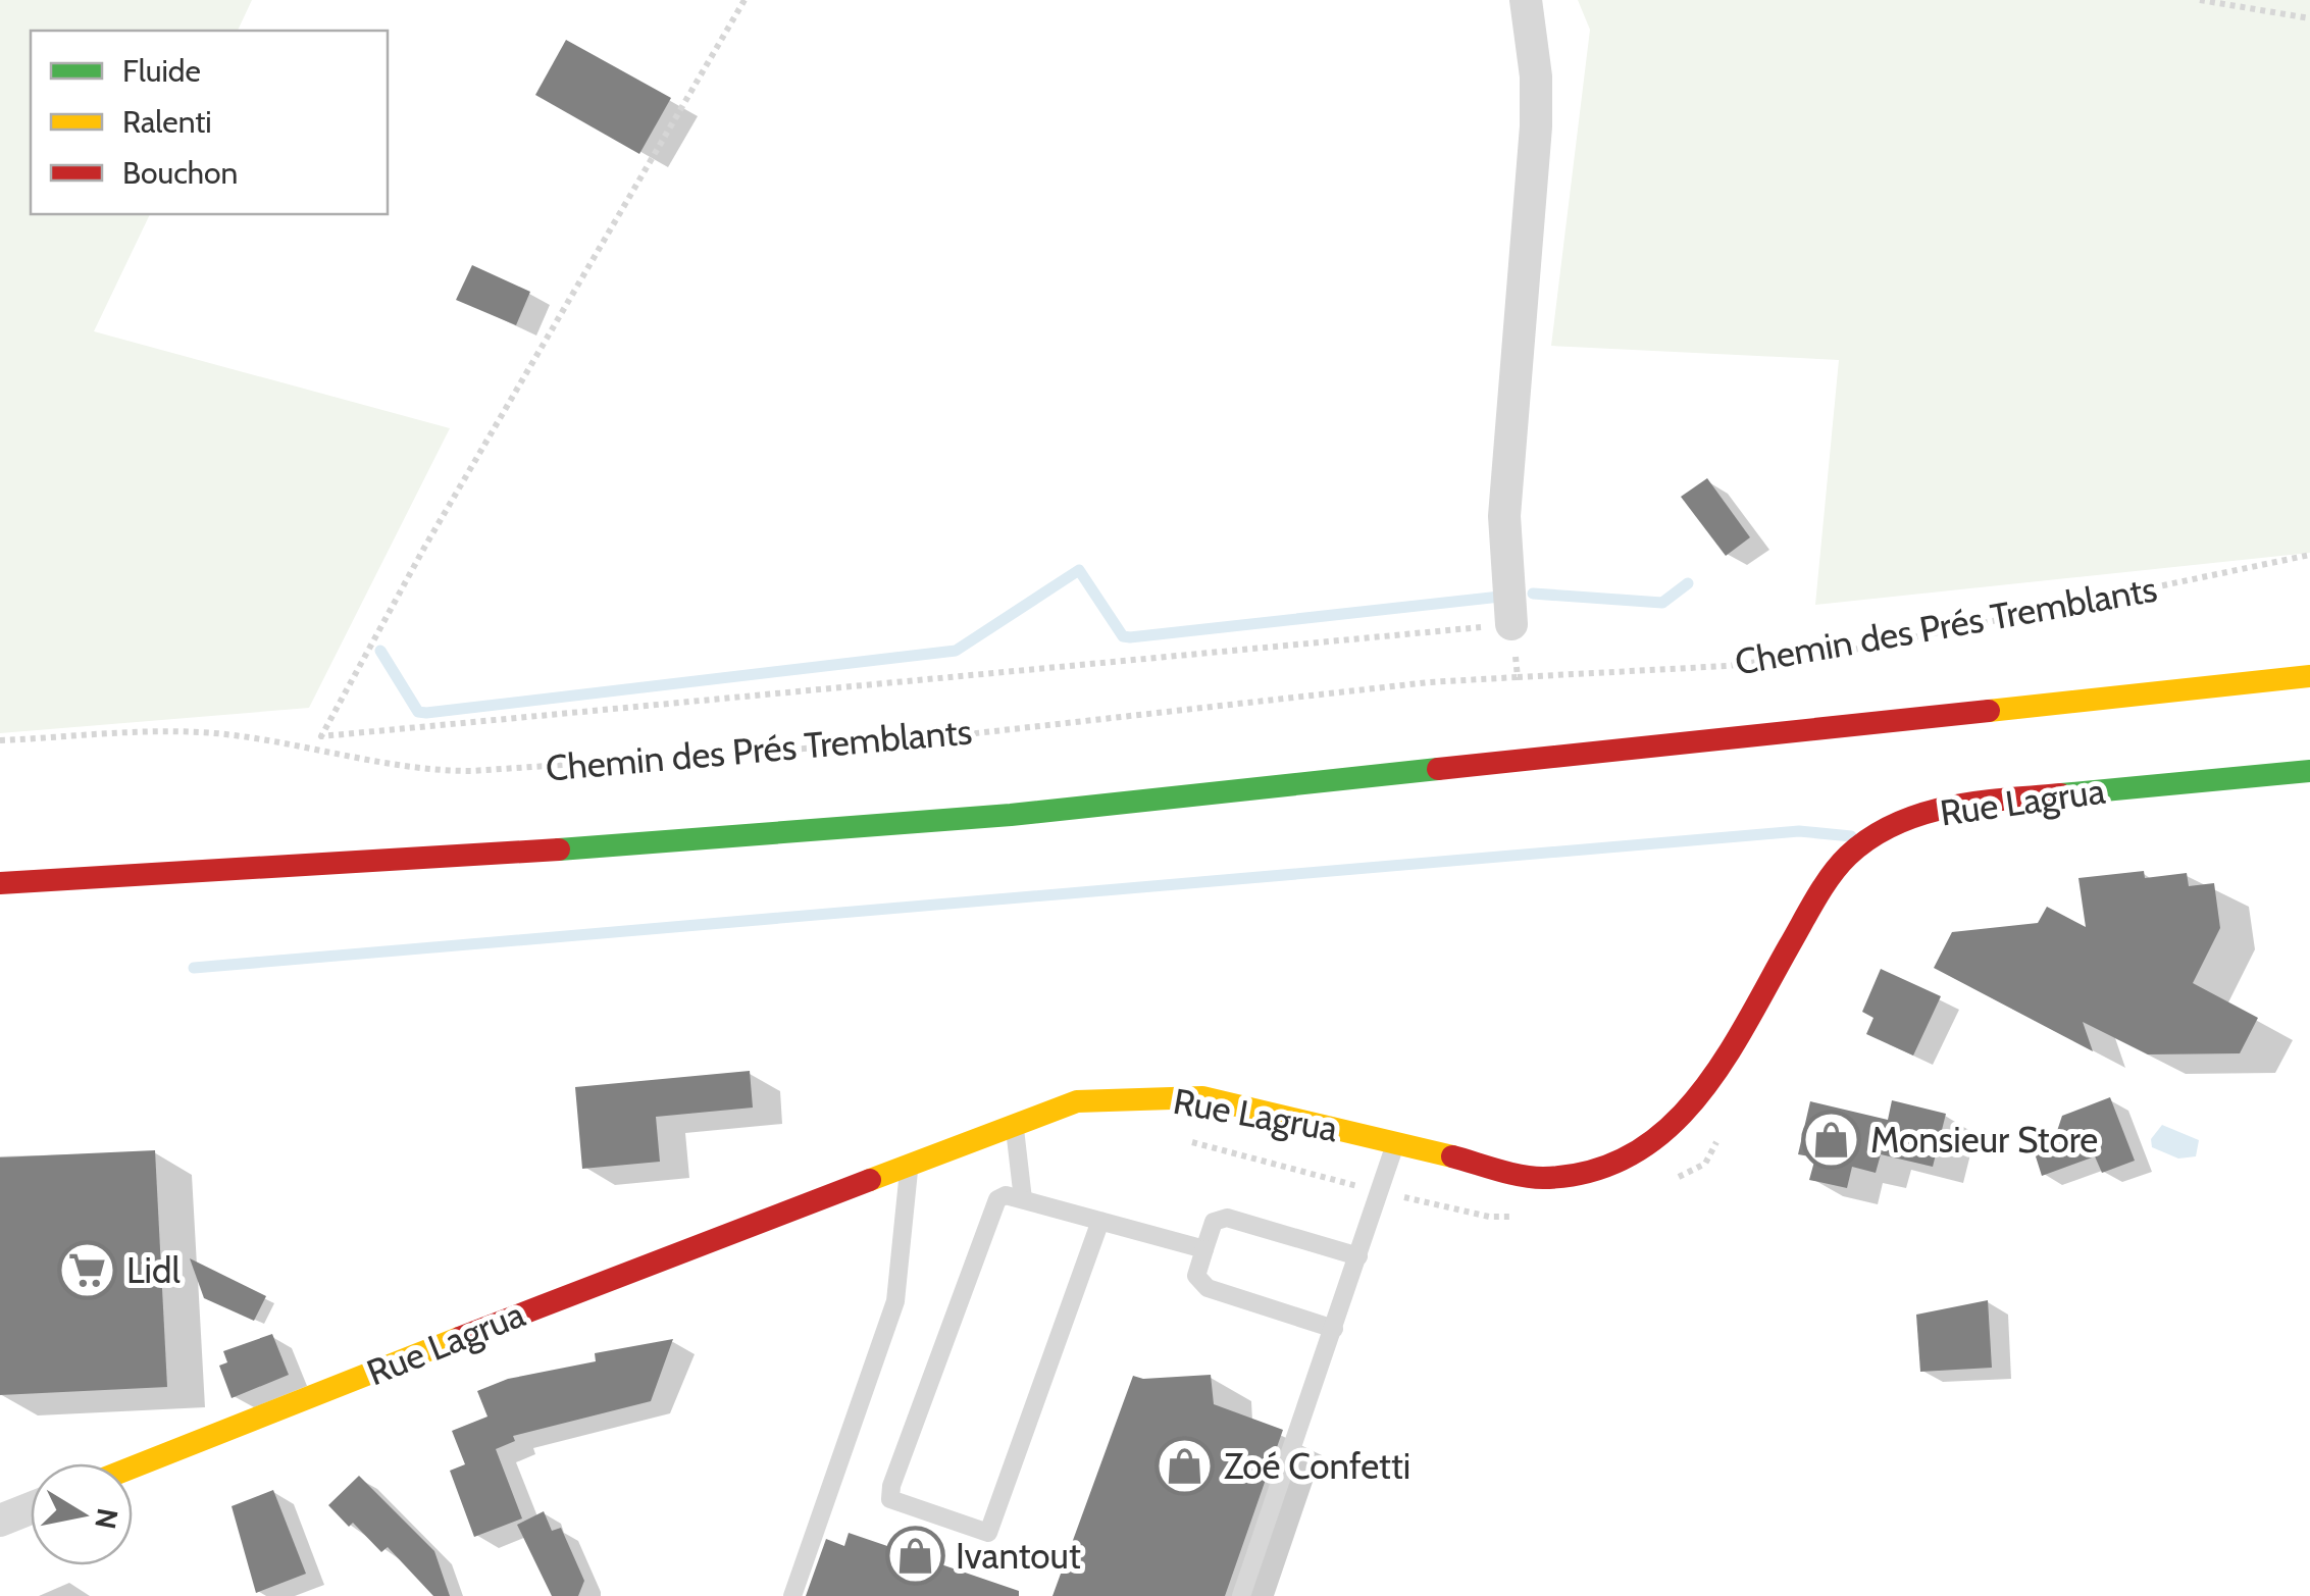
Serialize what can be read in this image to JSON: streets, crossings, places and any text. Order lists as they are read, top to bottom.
{
  "streets": {
    "street": ["Rue Lagrua"],
    "path": ["Chemin des Prés Tremblants"]
  },
  "places": {
    "shop": ["Monsieur Store", "Zoé Confetti", "Ivantout"],
    "supermarket": ["Lidl"]
  },
  "legend": ["Fluide", "Ralenti", "Bouchon"],
  "north": "right"
}
